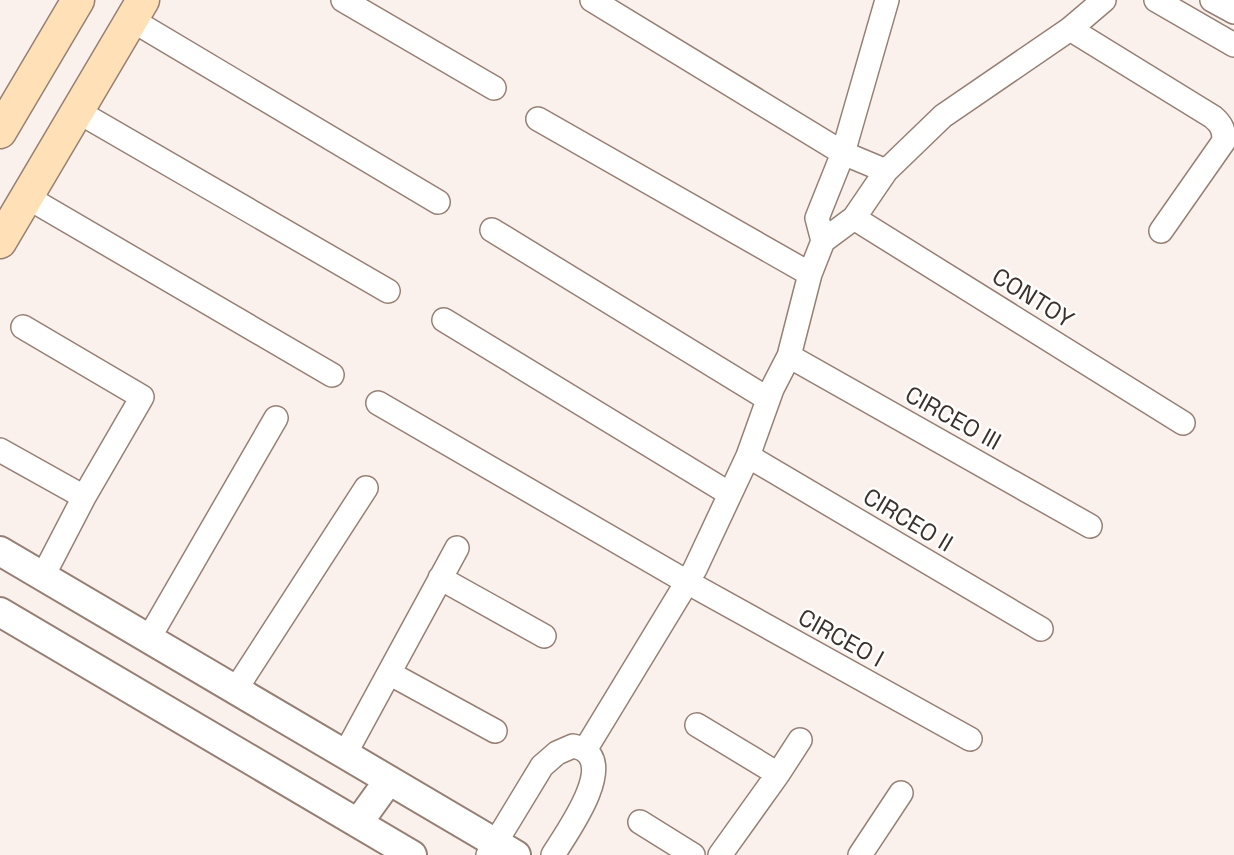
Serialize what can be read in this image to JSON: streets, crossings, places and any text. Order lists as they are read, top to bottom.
{
  "streets": {
    "street": [
      "CONTOY",
      "CIRCEO III",
      "CIRCEO II",
      "CIRCEO I"
    ]
  }
}
